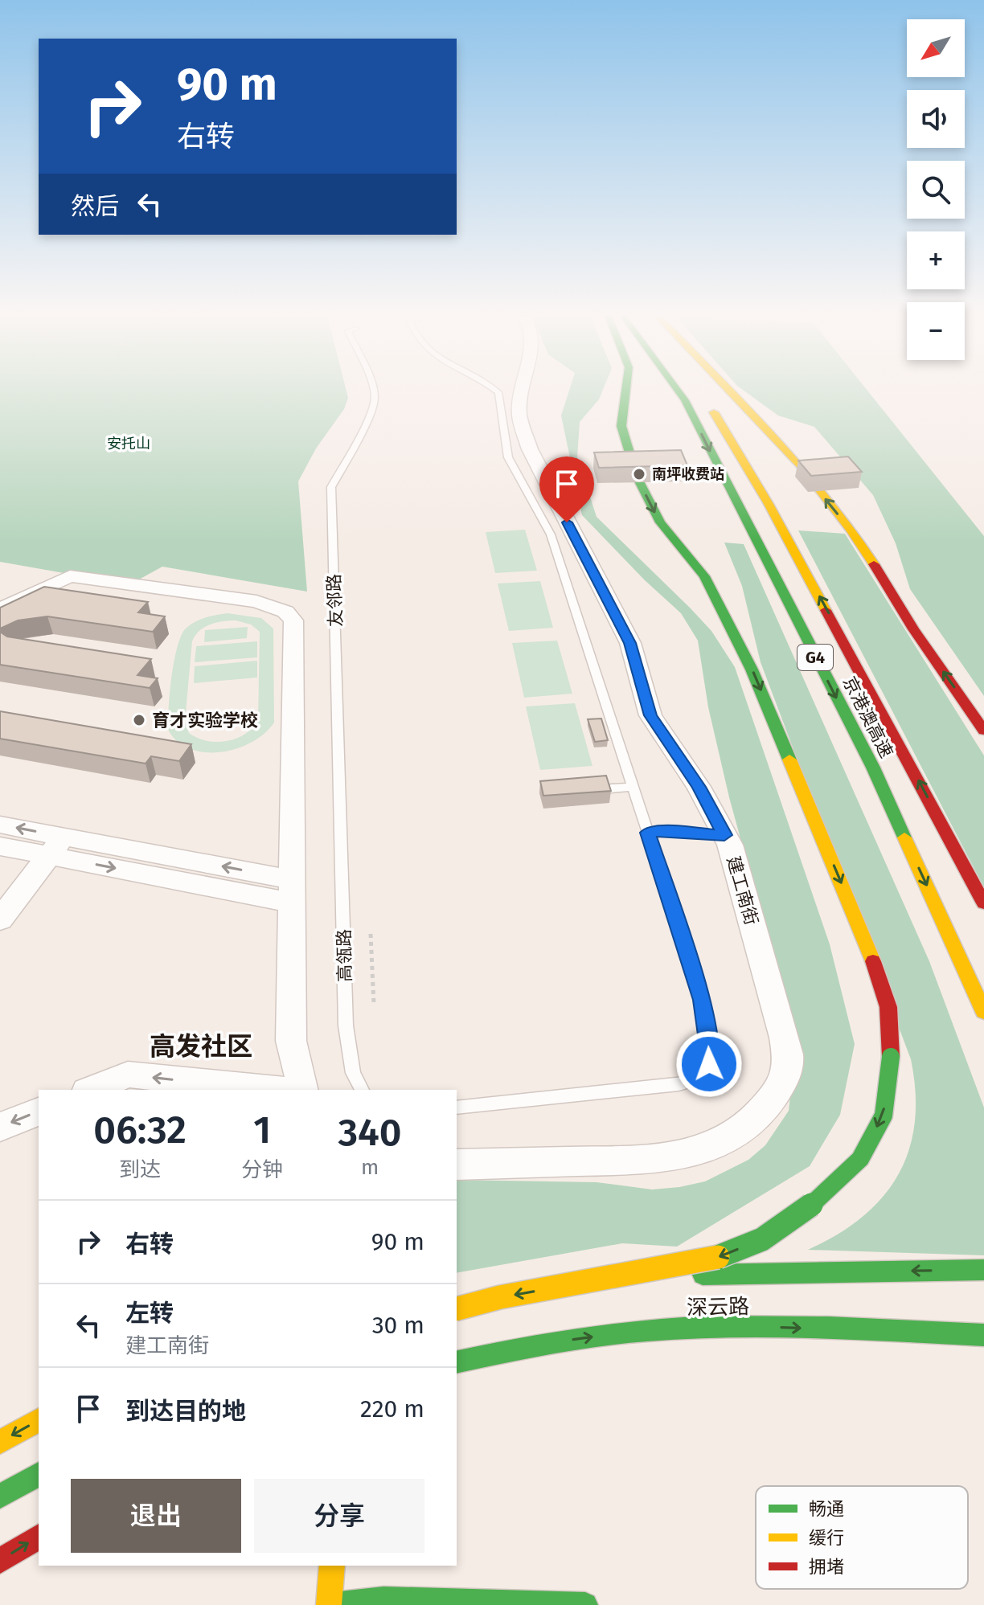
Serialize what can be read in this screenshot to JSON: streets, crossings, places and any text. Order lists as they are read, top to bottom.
{
  "streets": {
    "main road": ["G4", "京港澳高速", "深云路"],
    "street": ["建工南街"],
    "lane": ["友邻路", "高瓴路"]
  },
  "crossings": [
    ["友邻路", "高瓴路"]
  ],
  "districts": ["高发社区"],
  "parks": ["安托山"],
  "places": ["南坪收费站", "育才实验学校"],
  "legend": ["畅通", "缓行", "拥堵"],
  "north": "bottom left",
  "page": {
    "map_buttons": ["+", "−"],
    "turn": ["90 m", "右转"],
    "then": "然后",
    "eta": [
      "06:32",
      "到达",
      "1",
      "分钟",
      "340",
      "m"
    ],
    "list": [
      {
        "name": "右转",
        "value": "90 m"
      },
      {
        "name": "左转",
        "note": "建工南街",
        "value": "30 m"
      },
      {
        "name": "到达目的地",
        "value": "220 m"
      }
    ],
    "buttons": ["退出", "分享"]
  }
}
